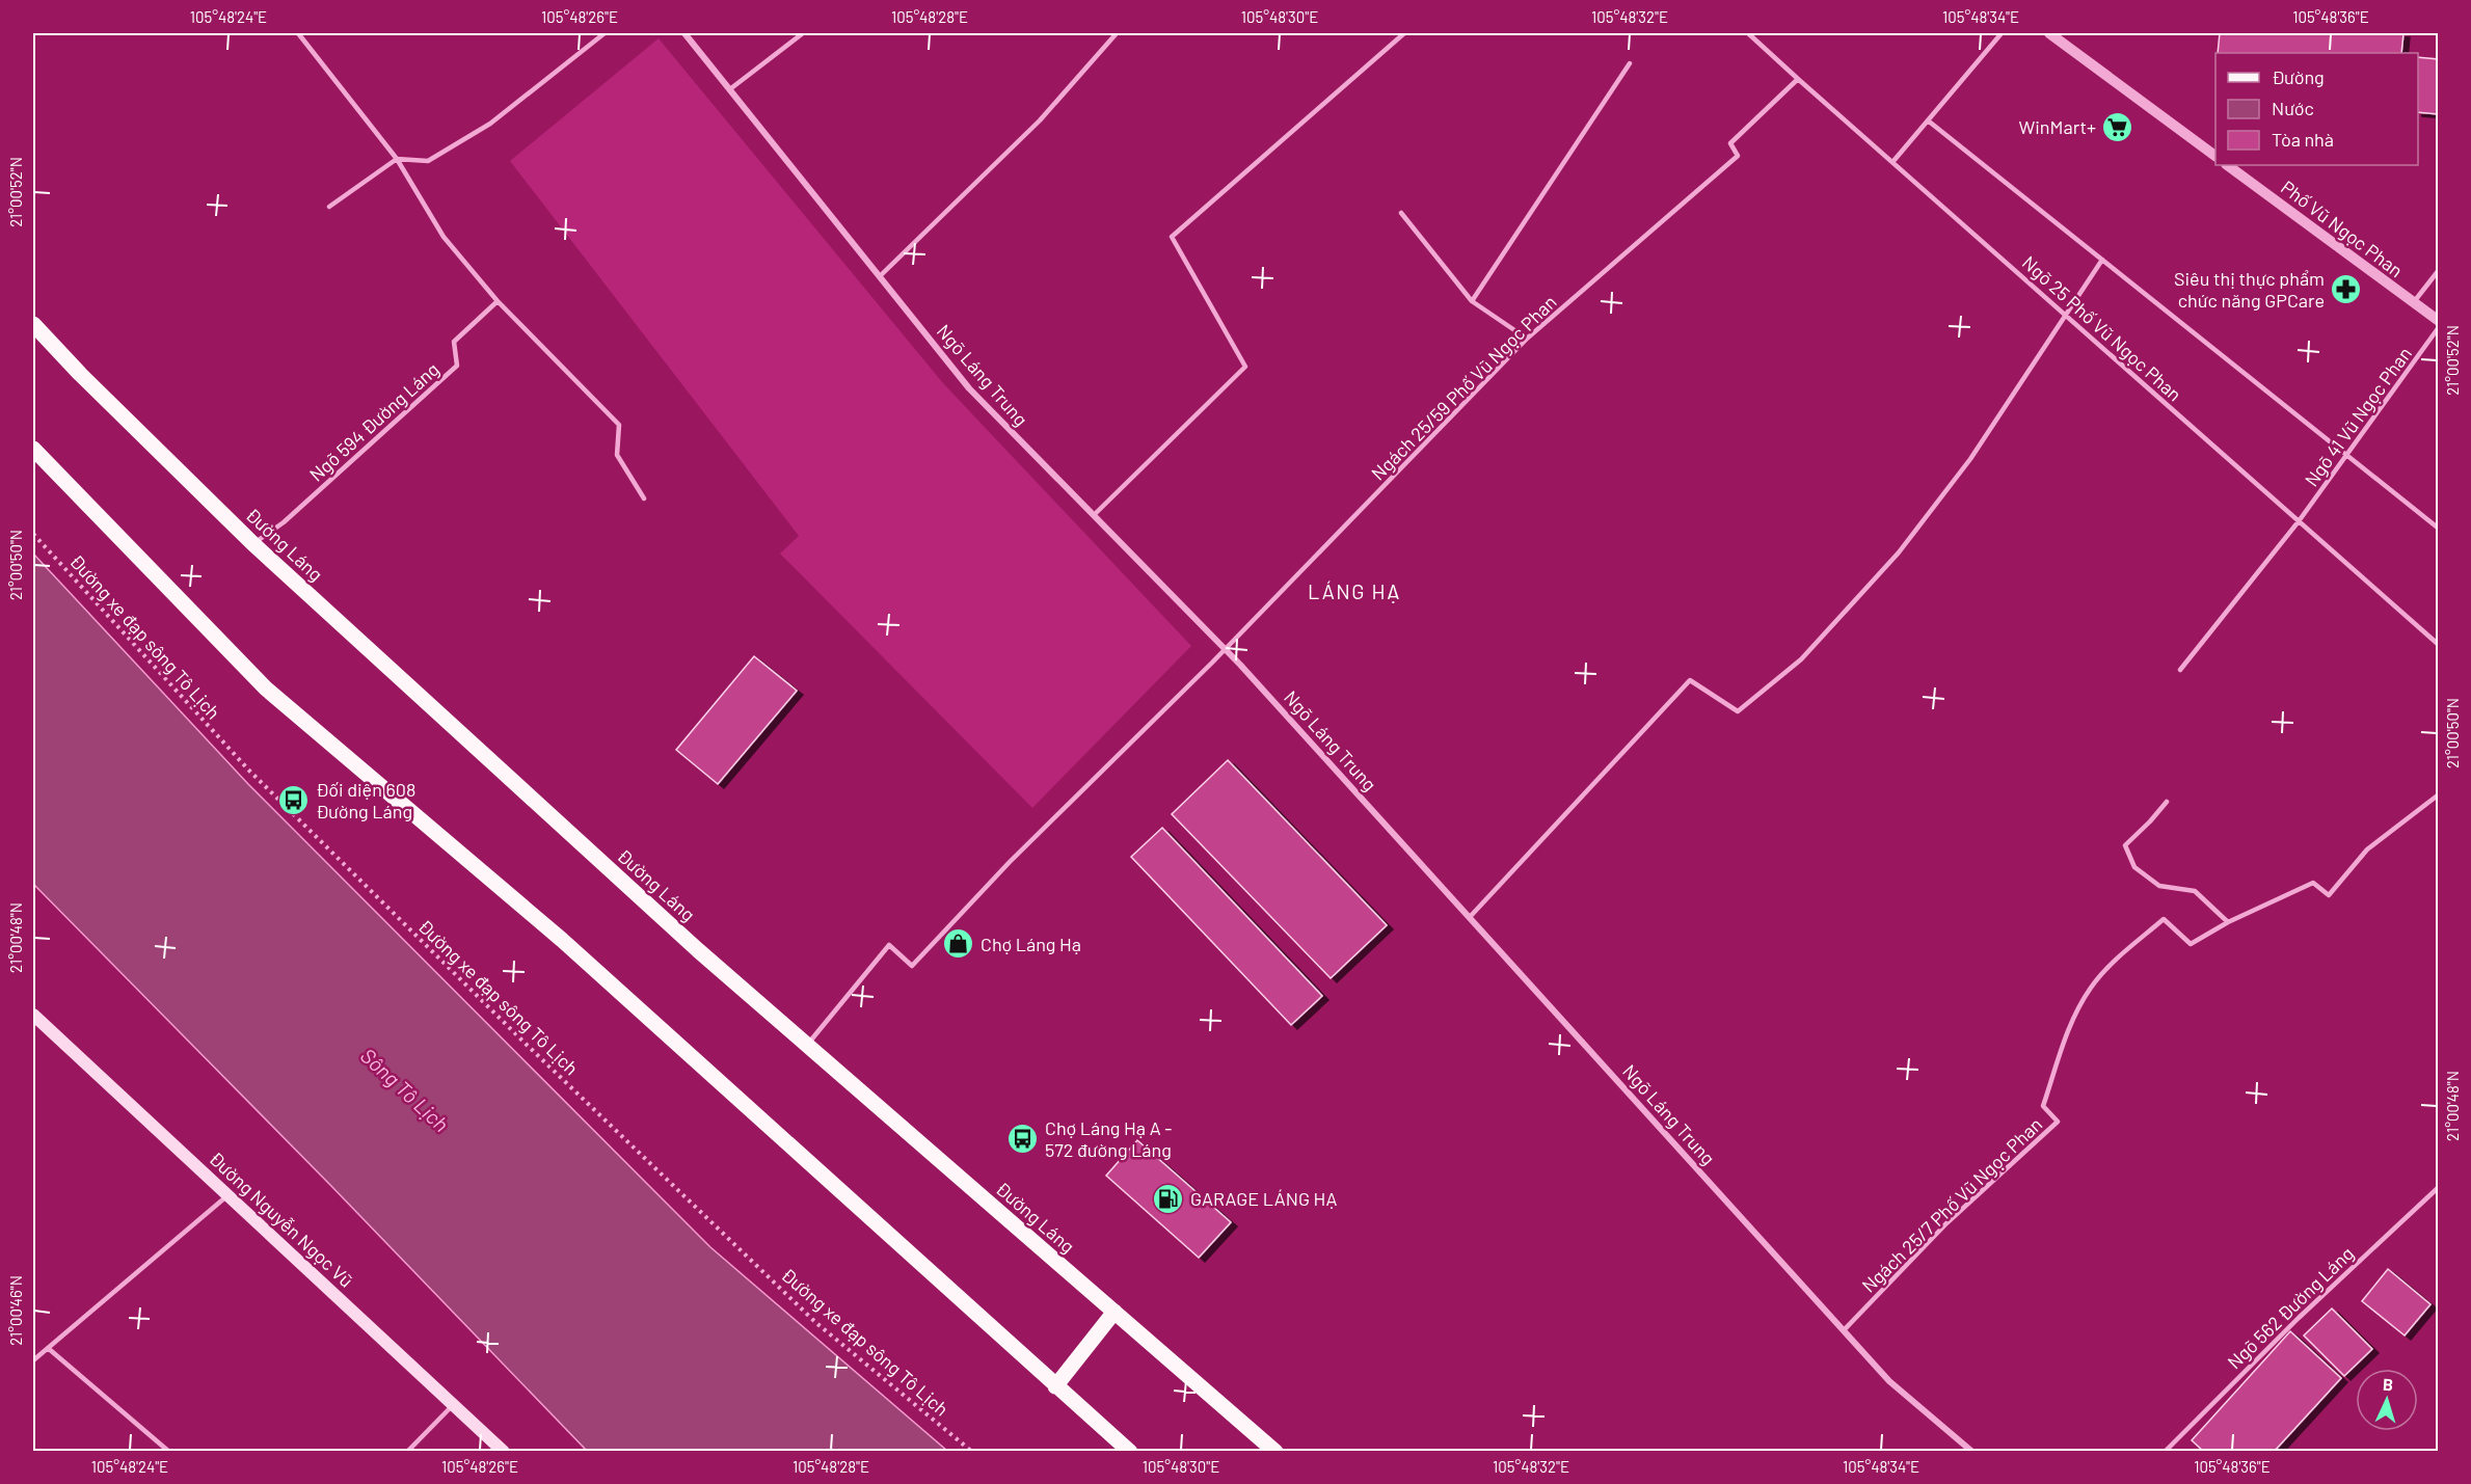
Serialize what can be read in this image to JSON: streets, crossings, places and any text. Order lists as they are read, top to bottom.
{
  "streets": {
    "main road": ["Đường Láng", "Đường Nguyễn Ngọc Vũ"],
    "street": ["Phố Vũ Ngọc Phan", "Ngõ Láng Trung"],
    "lane": [
      "Ngõ 25 Phố Vũ Ngọc Phan",
      "Ngách 25/59 Phố Vũ Ngọc Phan",
      "Ngõ 41 Vũ Ngọc Phan",
      "Ngõ 594 Đường Láng",
      "Ngách 25/7 Phố Vũ Ngọc Phan",
      "Ngõ 562 Đường Láng"
    ],
    "path": ["Đường xe đạp sông Tô Lịch"]
  },
  "crossings": [
    ["Ngõ 25 Phố Vũ Ngọc Phan", "Ngách 25/59 Phố Vũ Ngọc Phan"],
    ["Ngõ 25 Phố Vũ Ngọc Phan", "Ngõ 41 Vũ Ngọc Phan"],
    ["Ngõ Láng Trung", "Ngách 25/59 Phố Vũ Ngọc Phan"],
    ["Ngõ Láng Trung", "Ngách 25/7 Phố Vũ Ngọc Phan"],
    ["Ngách 25/59 Phố Vũ Ngọc Phan", "Đường Láng"],
    ["Ngõ 594 Đường Láng", "Đường Láng"]
  ],
  "districts": ["LÁNG HẠ"],
  "water": ["Sông Tô Lịch"],
  "places": {
    "supermarket": ["WinMart+"],
    "pharmacy": ["Siêu thị thực phẩm chức năng GPCare"],
    "bus stop": ["Đối diện 608 Đường Láng", "Chợ Láng Hạ A - 572 đường Láng"],
    "shop": ["Chợ Láng Hạ"],
    "fuel station": ["GARAGE LÁNG HẠ"]
  },
  "legend": ["Đường", "Nước", "Tòa nhà"],
  "north": "top",
  "coordinates": [
    "105°48'24\"E",
    "105°48'26\"E",
    "105°48'28\"E",
    "105°48'30\"E",
    "105°48'32\"E",
    "105°48'34\"E",
    "105°48'36\"E",
    "21°00'52\"N",
    "21°00'50\"N",
    "21°00'48\"N",
    "21°00'46\"N"
  ]
}
